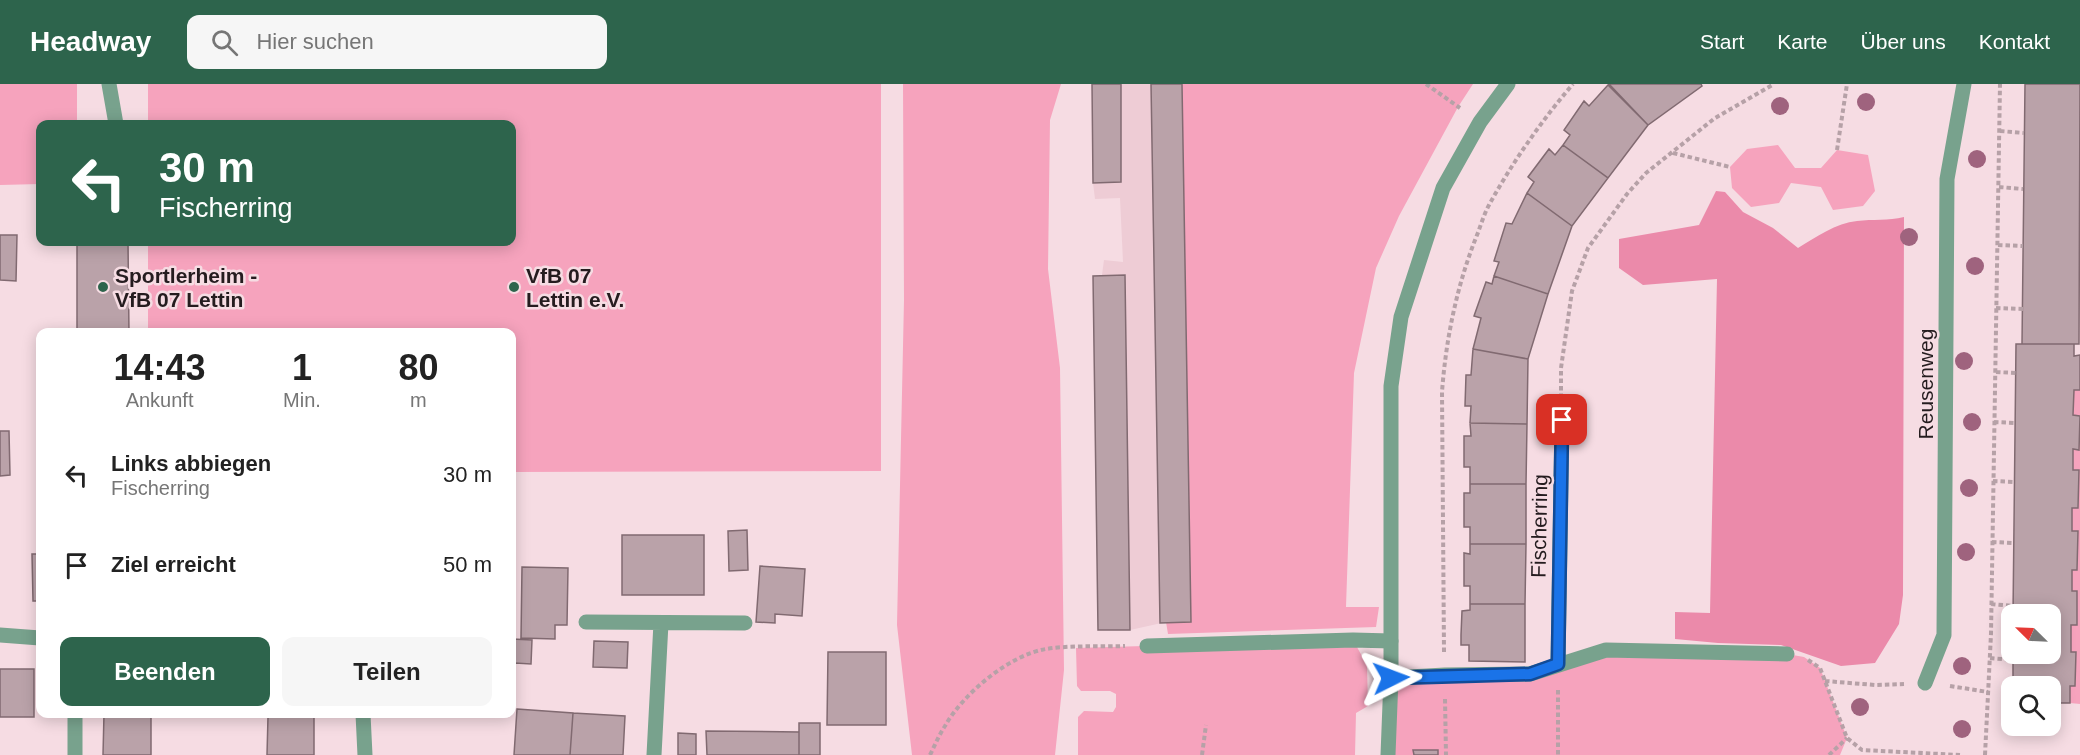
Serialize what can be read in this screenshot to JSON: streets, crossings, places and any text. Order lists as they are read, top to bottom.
{
  "streets": {
    "street": ["Reusenweg", "Fischerring"]
  },
  "places": ["Sportlerheim - VfB 07 Lettin", "VfB 07 Lettin e.V."],
  "north": "top left",
  "page": {
    "header": "Headway",
    "search": "Hier suchen",
    "nav": [
      "Start",
      "Karte",
      "Über uns",
      "Kontakt"
    ],
    "turn": ["30 m", "Fischerring"],
    "eta": [
      "14:43",
      "Ankunft",
      "1",
      "Min.",
      "80",
      "m"
    ],
    "list": [
      {
        "name": "Links abbiegen",
        "note": "Fischerring",
        "value": "30 m"
      },
      {
        "name": "Ziel erreicht",
        "value": "50 m"
      }
    ],
    "buttons": ["Beenden", "Teilen"]
  }
}
